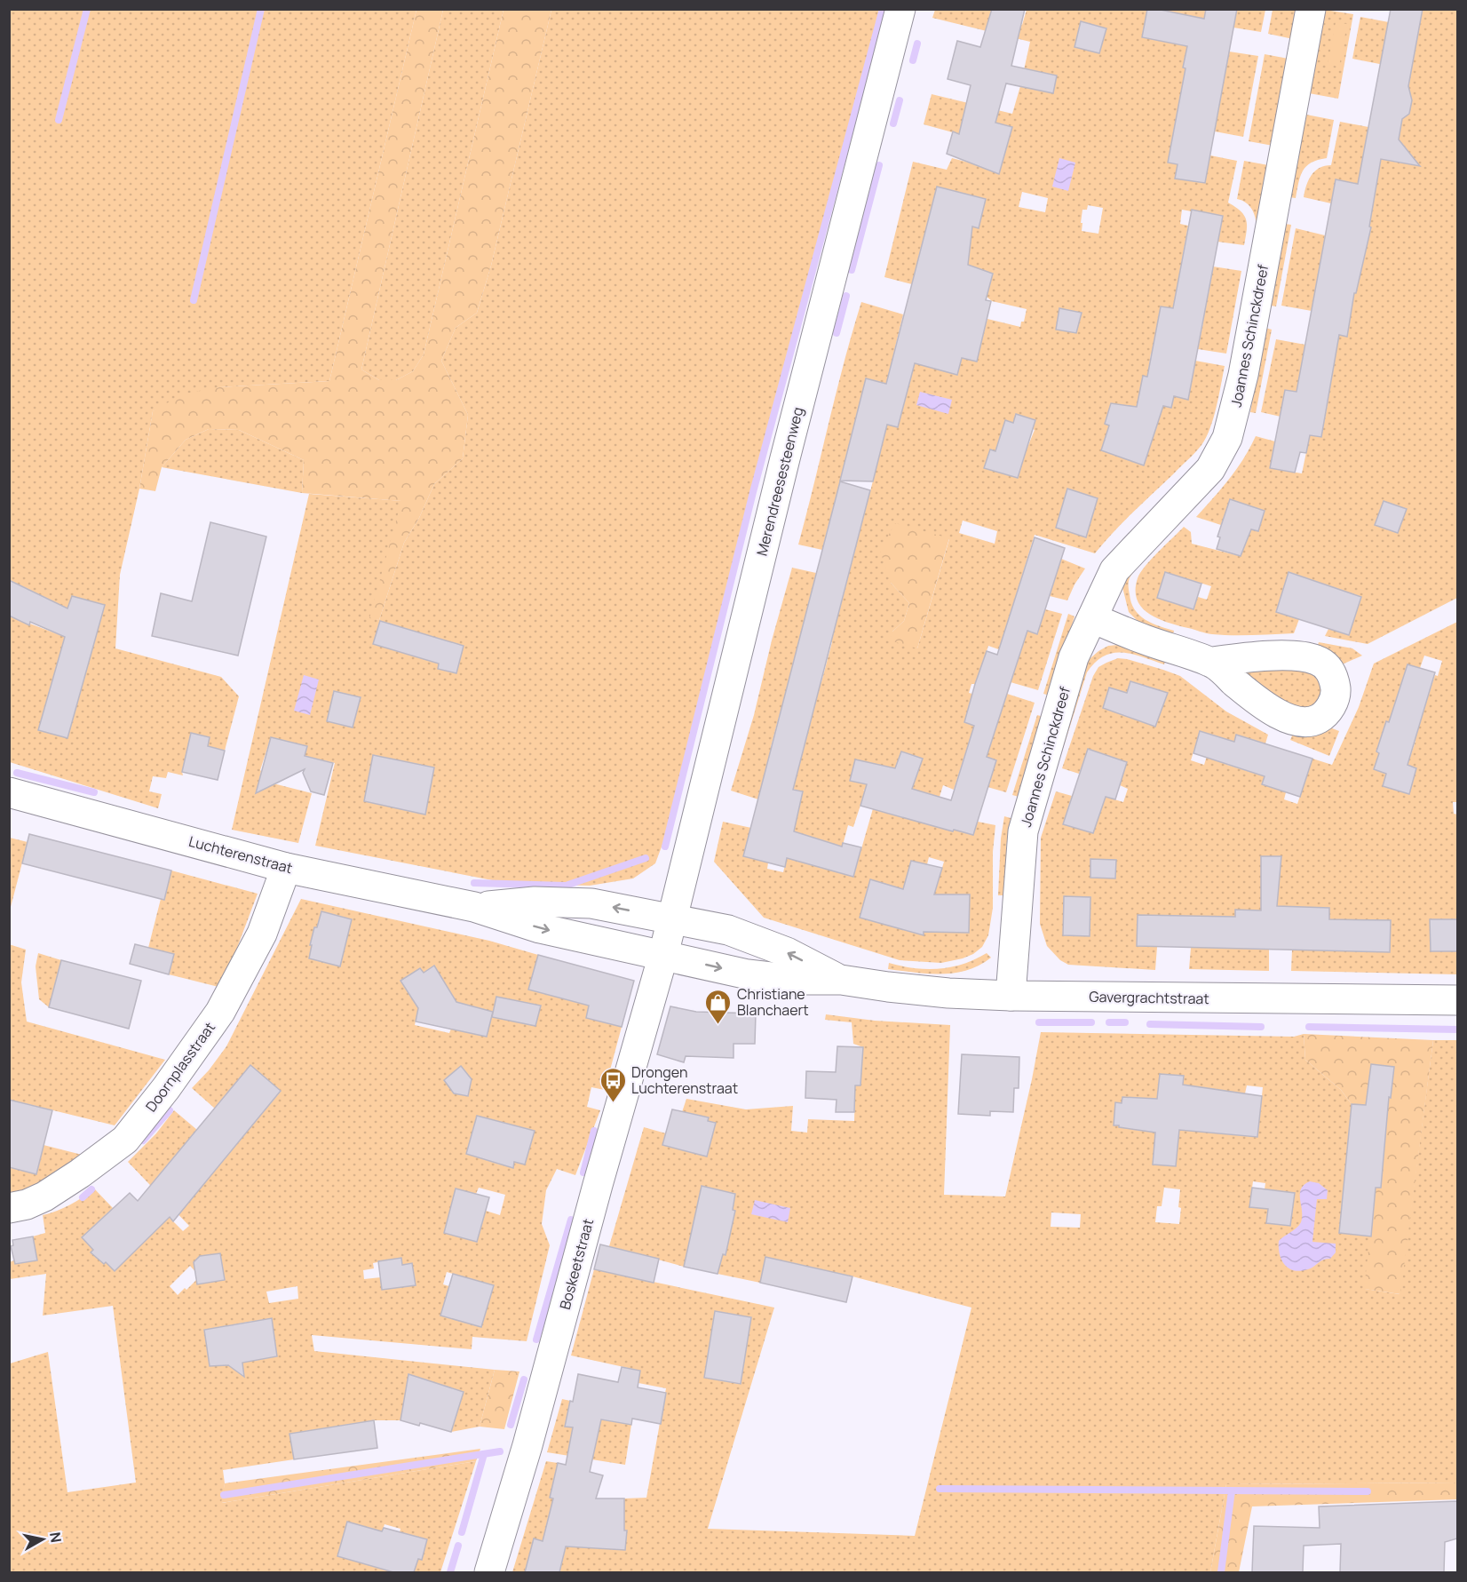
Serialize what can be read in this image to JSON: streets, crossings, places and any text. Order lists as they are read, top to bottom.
{
  "streets": {
    "street": [
      "Joannes Schinckdreef",
      "Merendreesesteenweg",
      "Luchterenstraat",
      "Gavergrachtstraat",
      "Doornplasstraat",
      "Boskeetstraat"
    ]
  },
  "crossings": [
    ["Joannes Schinckdreef", "Gavergrachtstraat"],
    ["Merendreesesteenweg", "Luchterenstraat"],
    ["Merendreesesteenweg", "Gavergrachtstraat"],
    ["Merendreesesteenweg", "Boskeetstraat"],
    ["Luchterenstraat", "Gavergrachtstraat"],
    ["Luchterenstraat", "Doornplasstraat"],
    ["Luchterenstraat", "Boskeetstraat"],
    ["Gavergrachtstraat", "Boskeetstraat"]
  ],
  "places": {
    "shop": ["Christiane Blanchaert"],
    "bus stop": ["Drongen Luchterenstraat"]
  },
  "north": "right"
}
